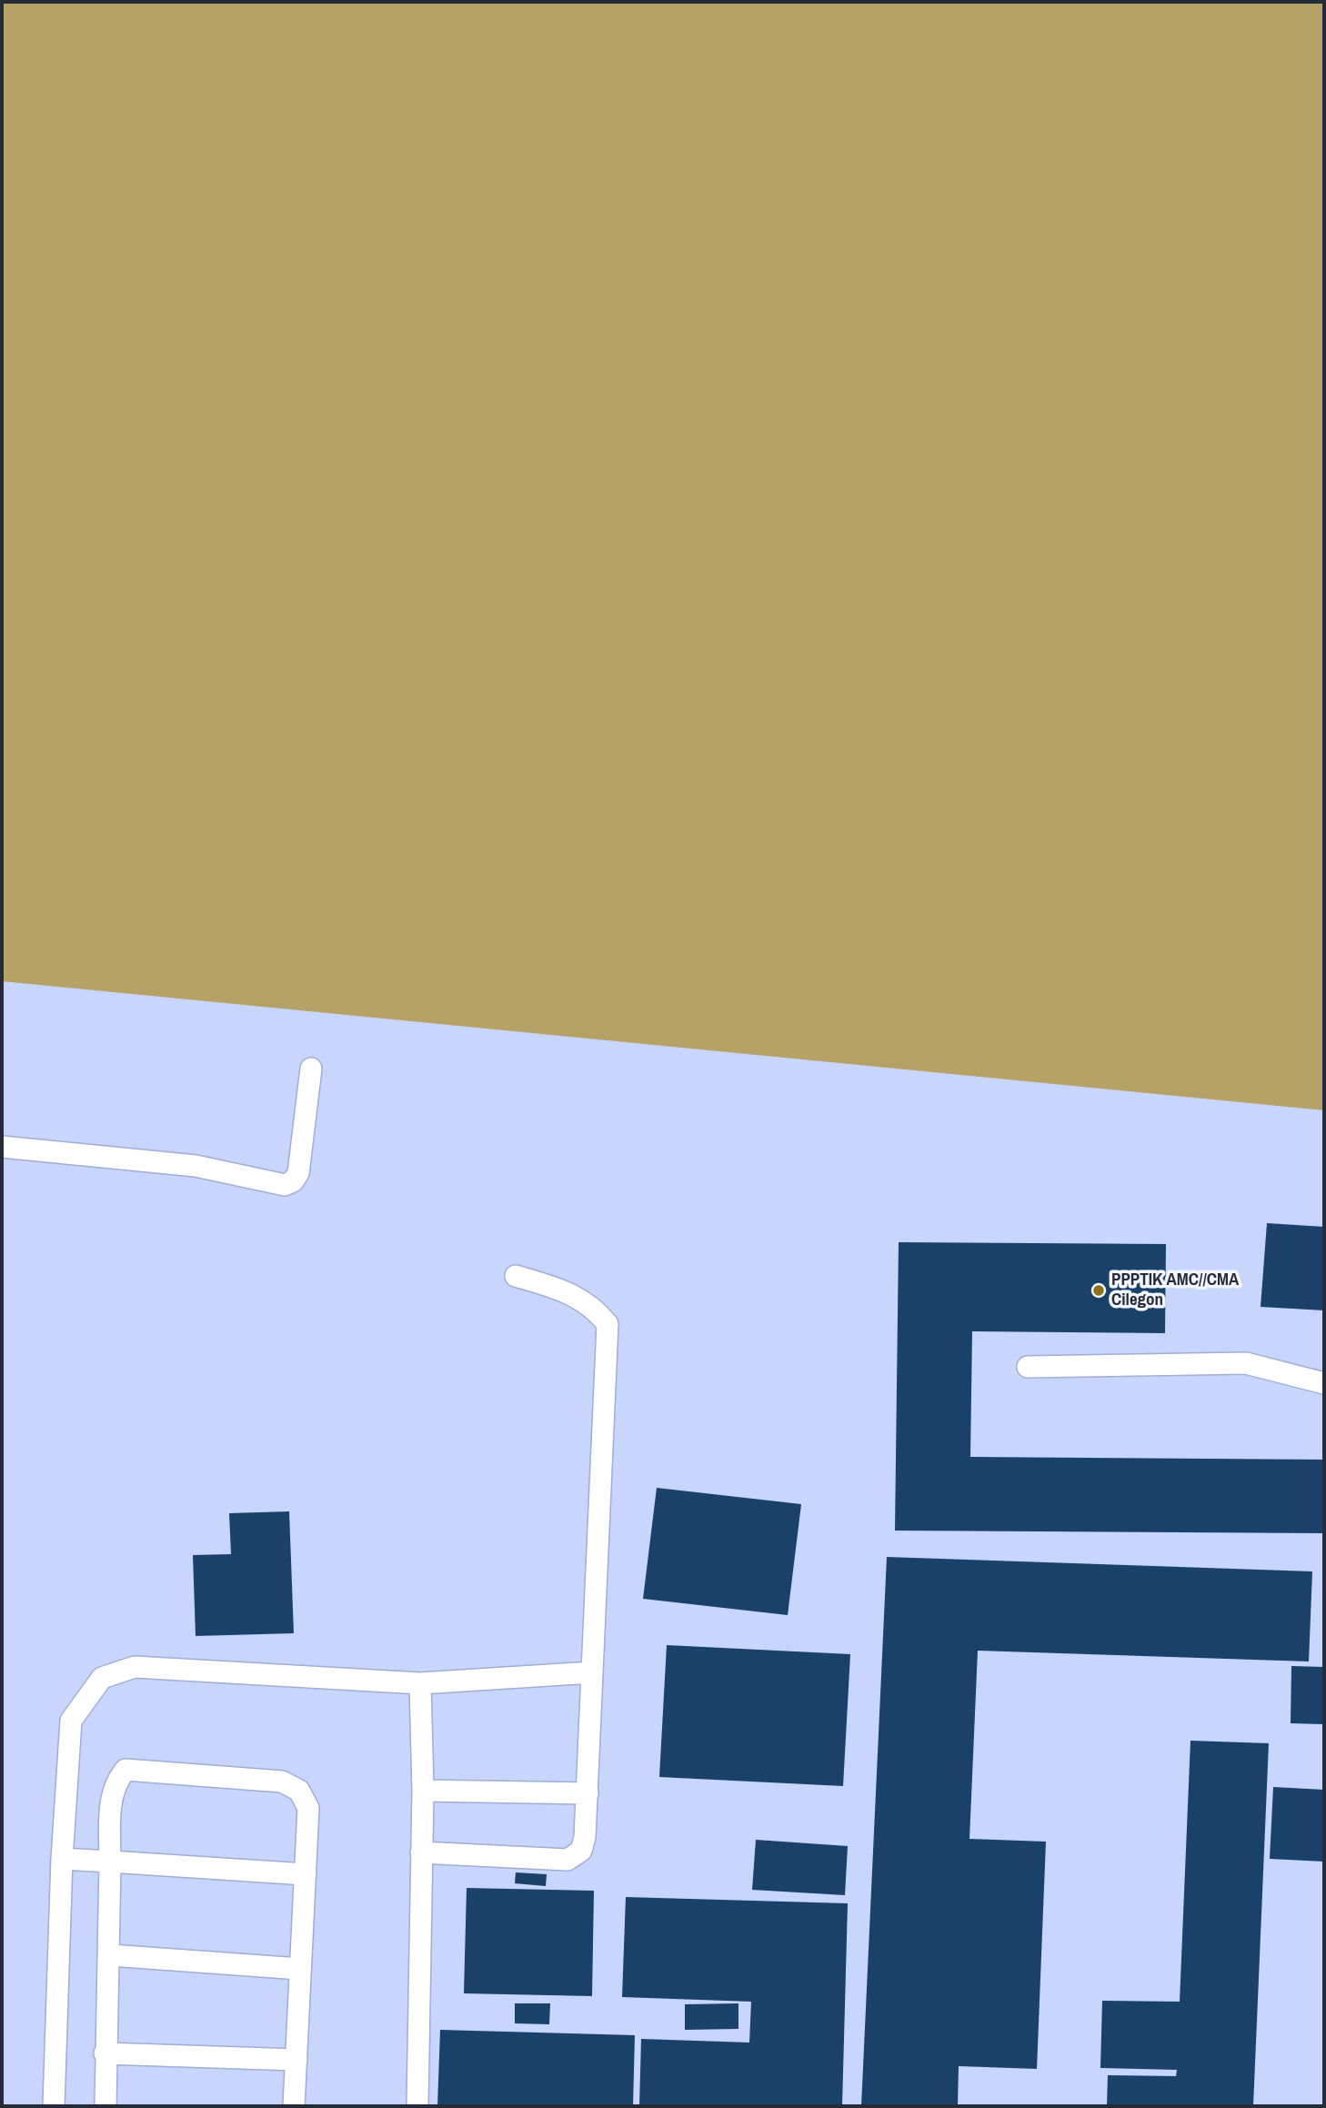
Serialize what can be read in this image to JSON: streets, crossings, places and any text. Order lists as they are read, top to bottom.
{
  "places": ["PPPTIK AMC//CMA Cilegon"]
}
